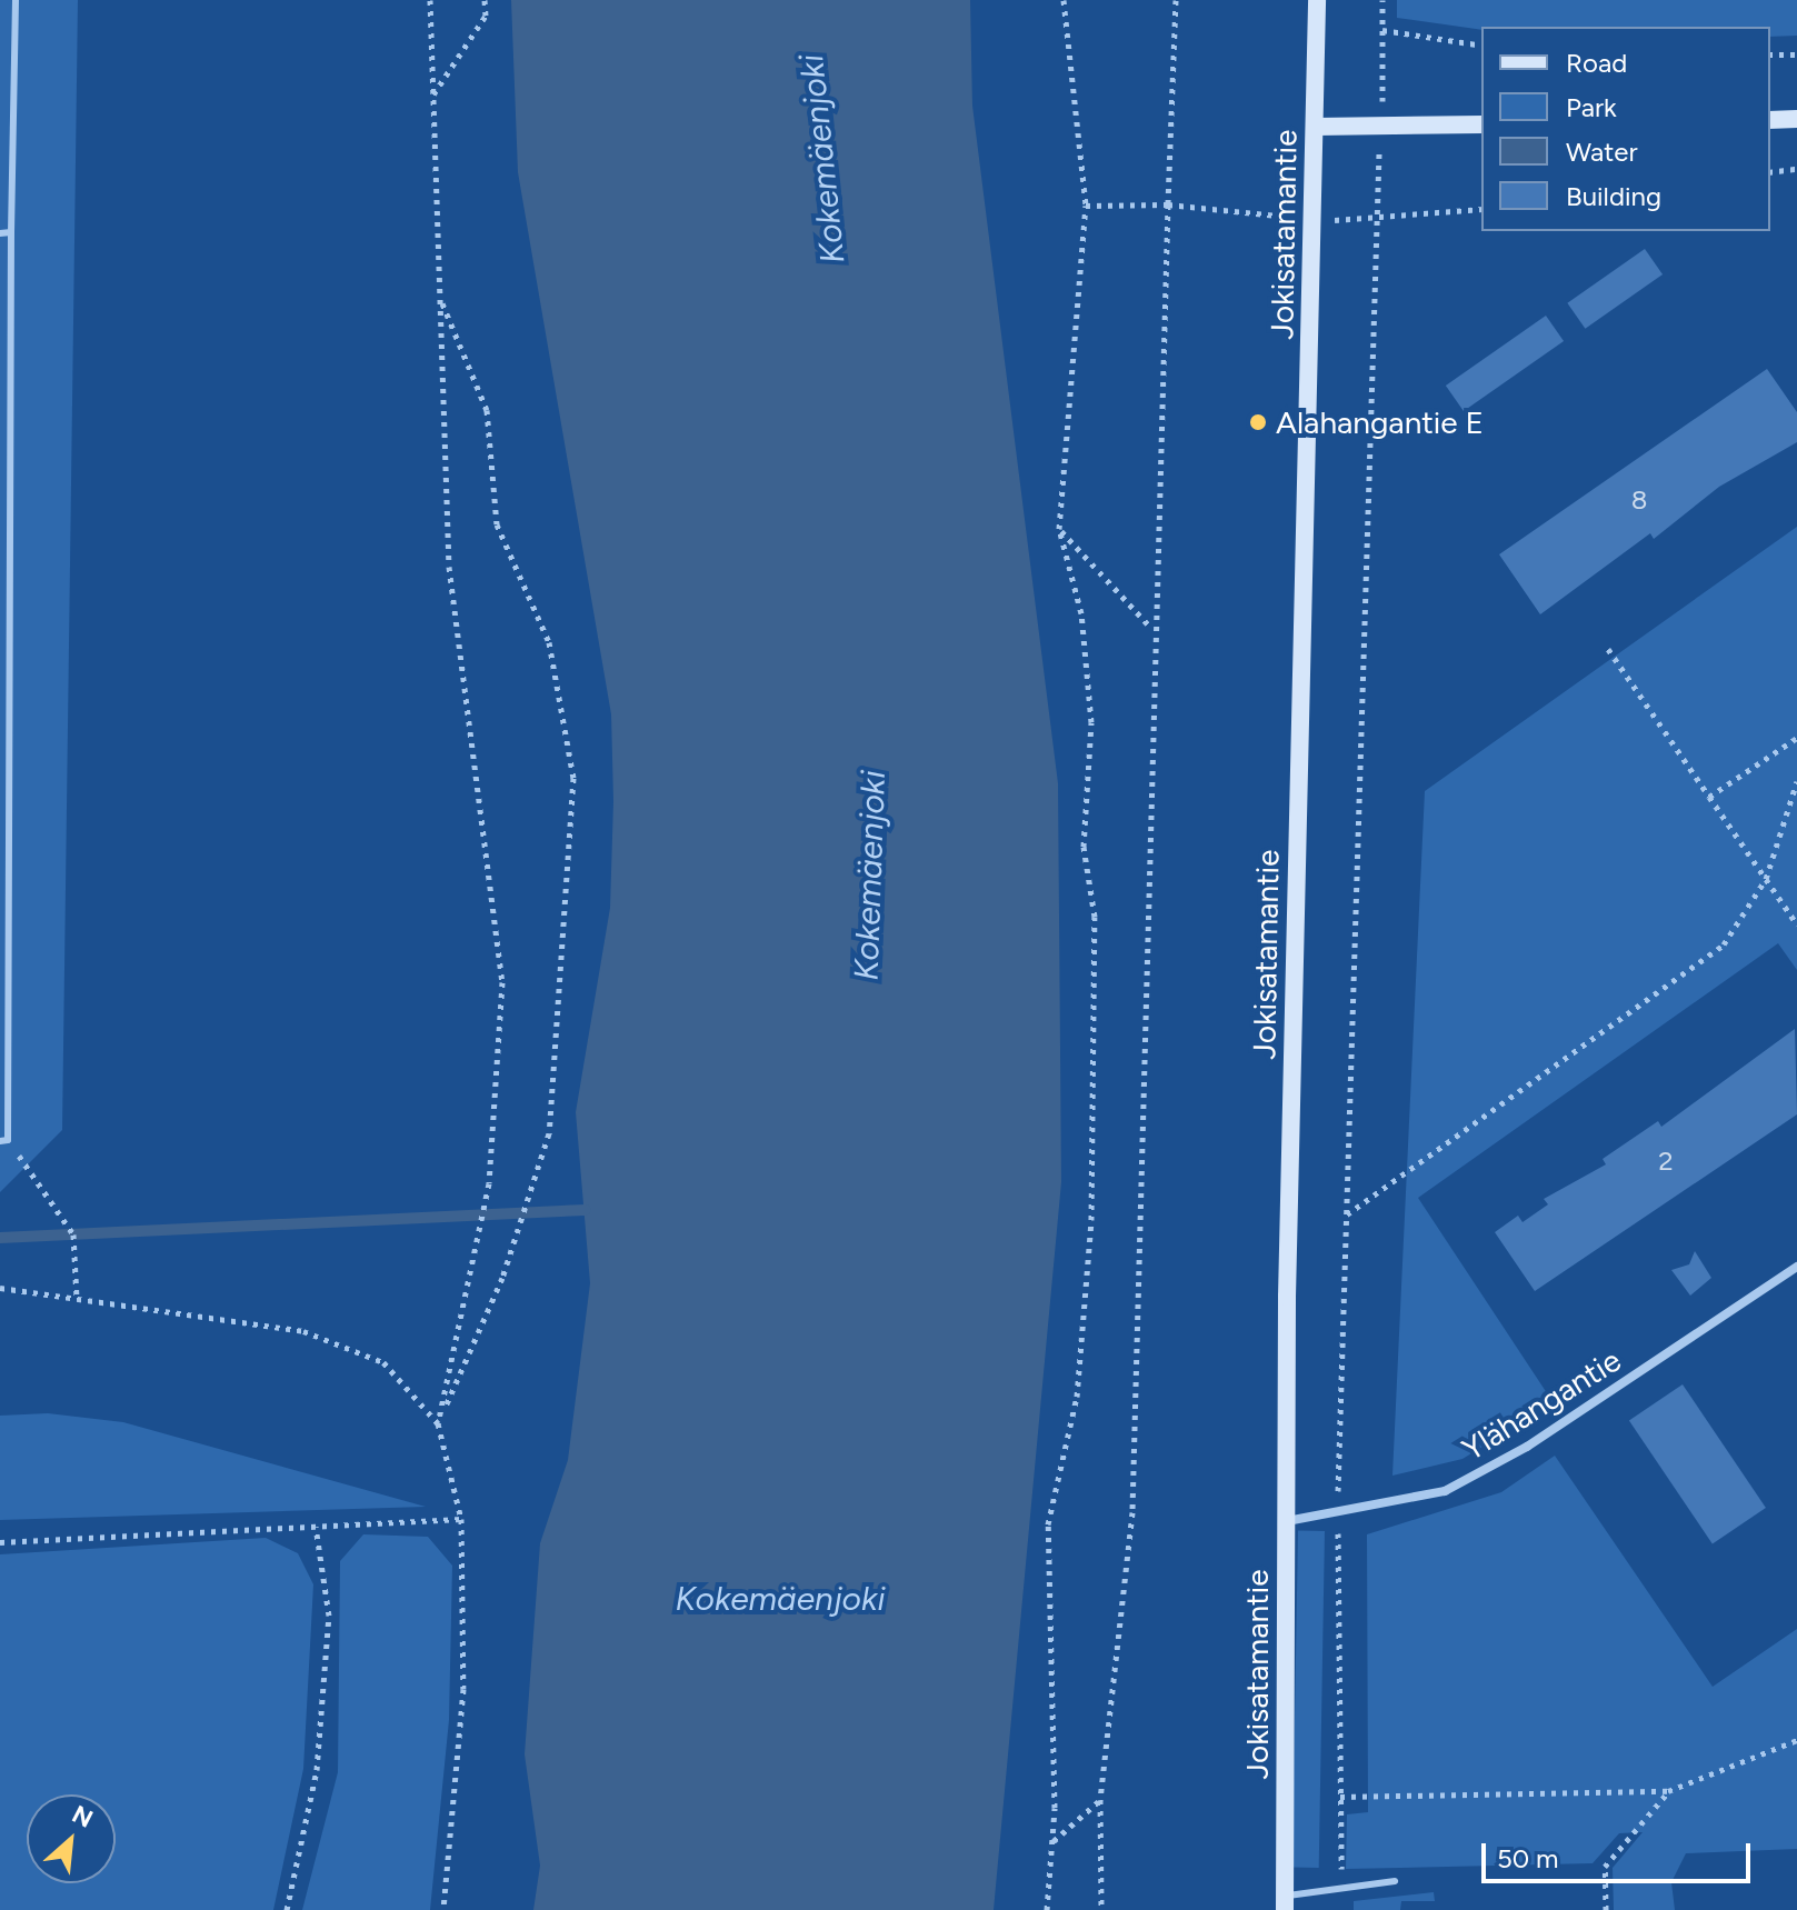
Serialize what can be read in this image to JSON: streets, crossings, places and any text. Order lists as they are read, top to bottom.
{
  "streets": {
    "street": ["Jokisatamantie", "Ylähangantie"]
  },
  "crossings": [
    ["Jokisatamantie", "Ylähangantie"]
  ],
  "water": ["Kokemäenjoki"],
  "places": ["Alahangantie E"],
  "house_numbers": ["8", "2"],
  "legend": [
    "Road",
    "Park",
    "Water",
    "Building"
  ],
  "scale_bar": "50 m",
  "north": "top right"
}
